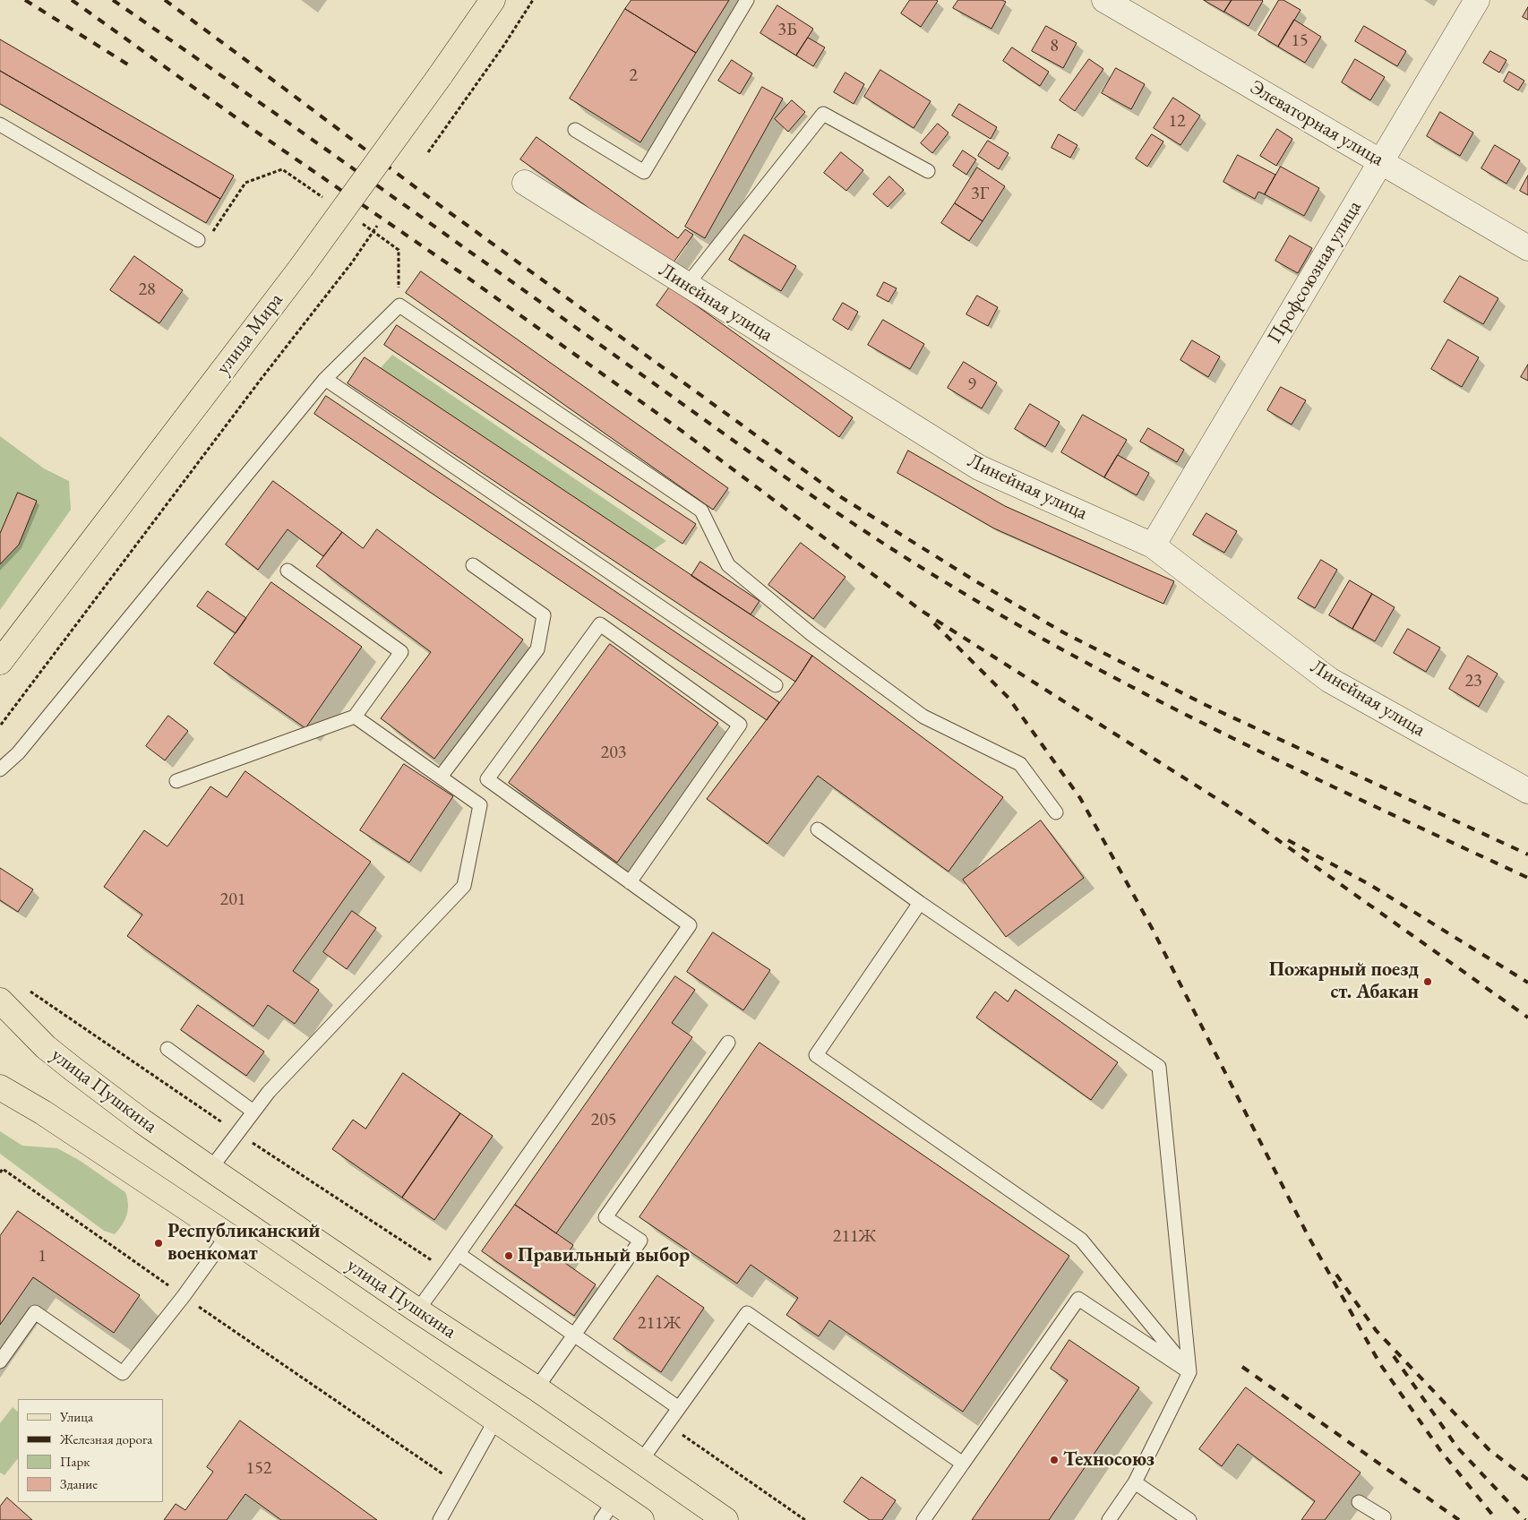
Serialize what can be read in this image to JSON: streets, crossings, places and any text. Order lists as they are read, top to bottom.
{
  "streets": {
    "main road": ["улица Мира", "улица Пушкина"],
    "street": ["Элеваторная улица", "Профсоюзная улица", "Линейная улица"]
  },
  "crossings": [
    ["Элеваторная улица", "Профсоюзная улица"],
    ["Профсоюзная улица", "Линейная улица"]
  ],
  "places": [
    "Пожарный поезд ст. Абакан",
    "Республиканский военкомат",
    "Правильный выбор",
    "Техносоюз"
  ],
  "house_numbers": [
    "3Б",
    "15",
    "8",
    "2",
    "12",
    "3Г",
    "28",
    "9",
    "23",
    "203",
    "201",
    "205",
    "211Ж",
    "1",
    "211Ж",
    "152"
  ],
  "legend": [
    "Улица",
    "Железная дорога",
    "Парк",
    "Здание"
  ]
}
